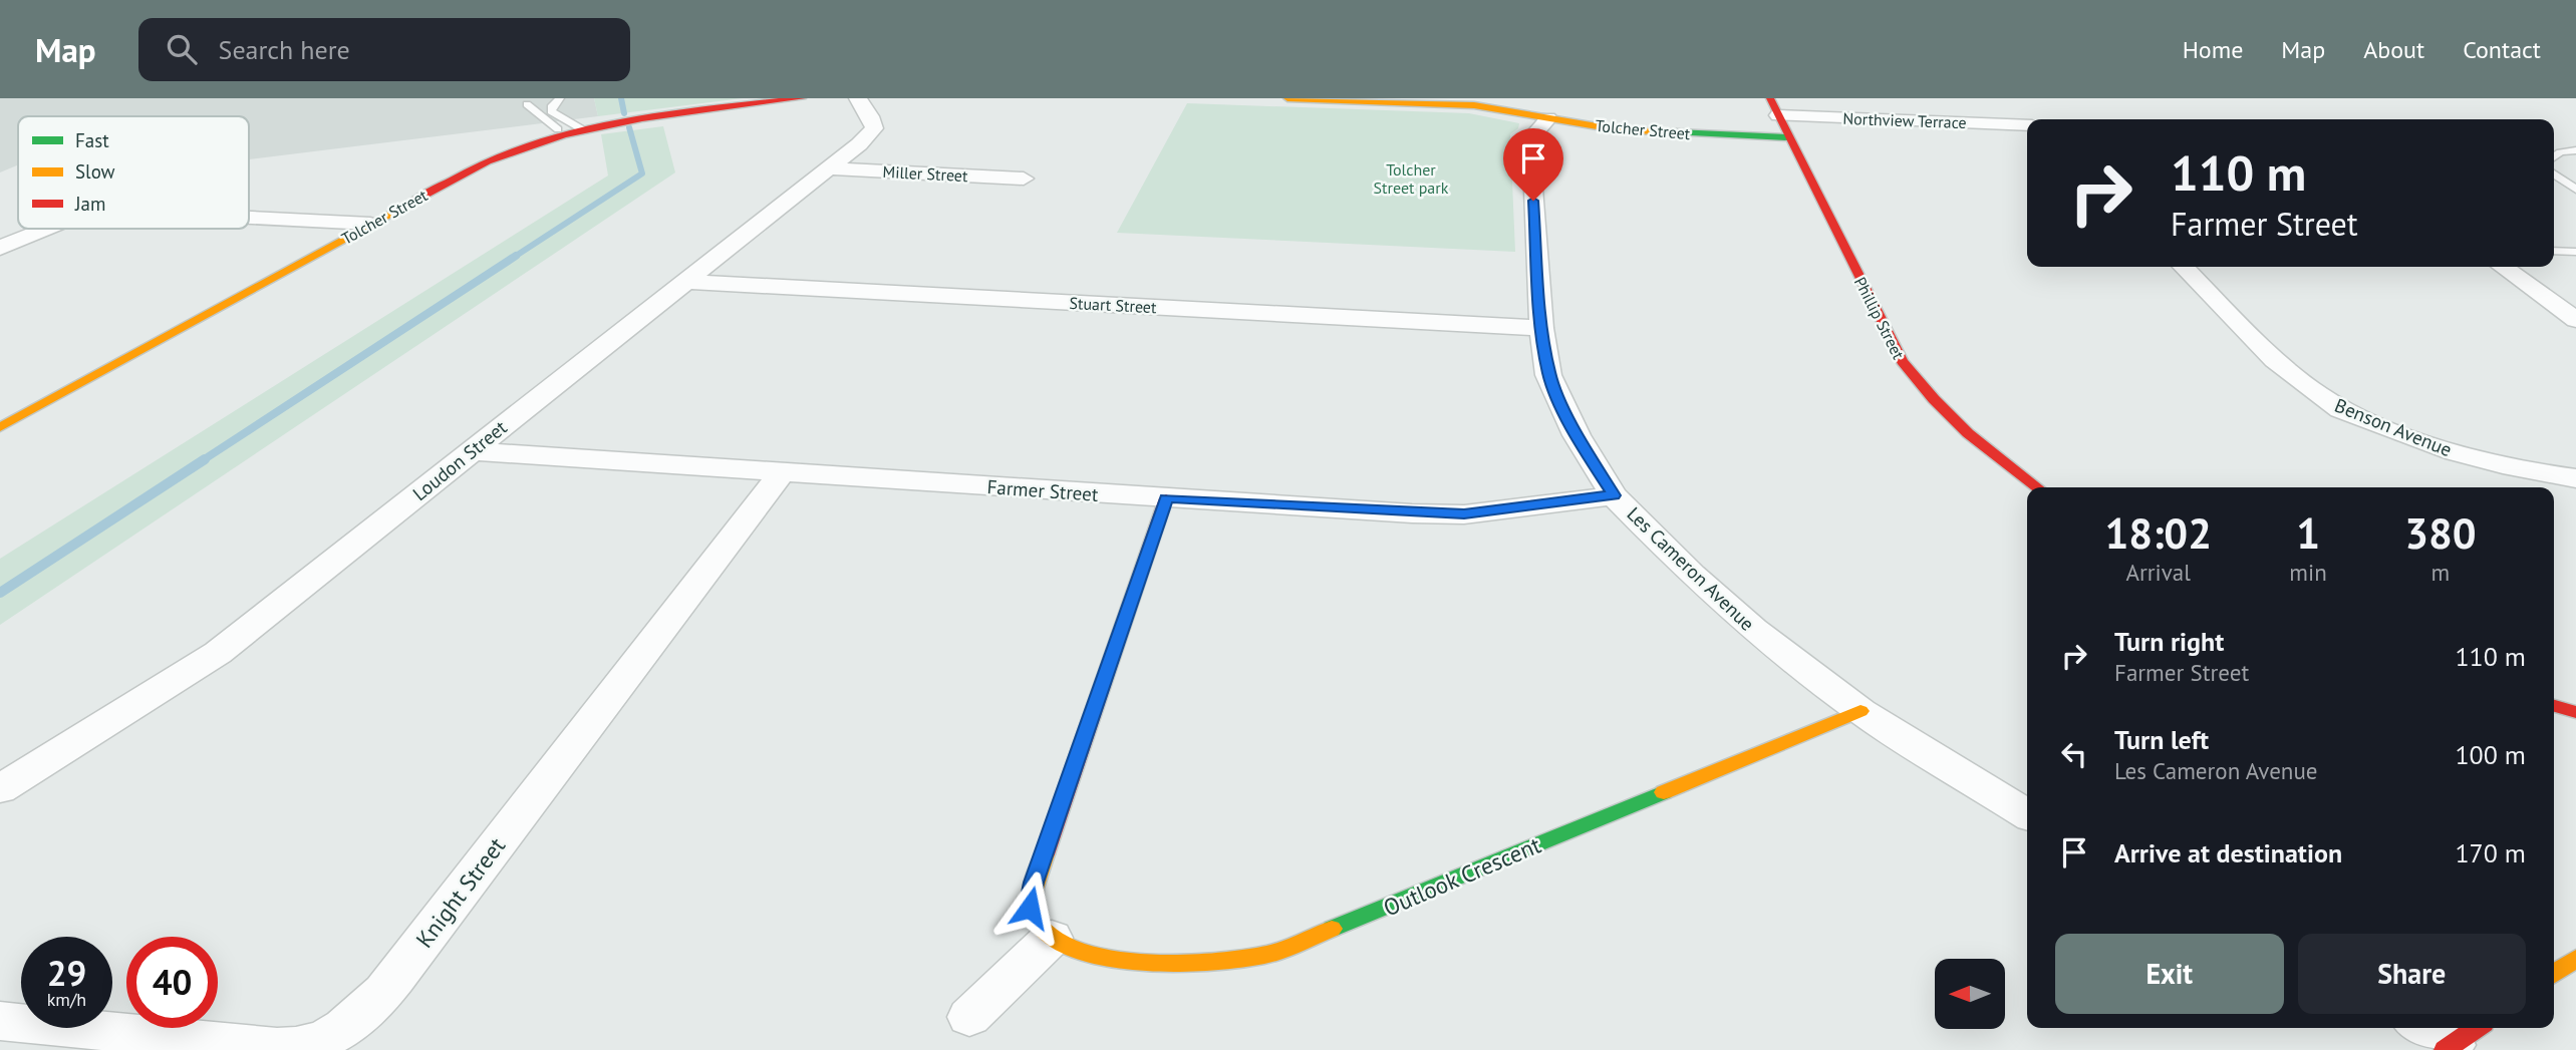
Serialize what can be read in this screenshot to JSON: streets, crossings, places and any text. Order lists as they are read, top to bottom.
{
  "streets": {
    "street": [
      "Northview Terrace",
      "Tolcher Street",
      "Miller Street",
      "Stuart Street",
      "Phillip Street",
      "Benson Avenue",
      "Loudon Street",
      "Farmer Street",
      "Les Cameron Avenue",
      "Outlook Crescent",
      "Knight Street"
    ]
  },
  "crossings": [
    ["Northview Terrace", "Phillip Street"],
    ["Tolcher Street", "Phillip Street"],
    ["Tolcher Street", "Les Cameron Avenue"],
    ["Miller Street", "Loudon Street"],
    ["Stuart Street", "Loudon Street"],
    ["Stuart Street", "Les Cameron Avenue"],
    ["Loudon Street", "Farmer Street"],
    ["Farmer Street", "Les Cameron Avenue"],
    ["Farmer Street", "Outlook Crescent"],
    ["Farmer Street", "Knight Street"],
    ["Les Cameron Avenue", "Outlook Crescent"]
  ],
  "parks": ["Tolcher Street park"],
  "legend": ["Fast", "Slow", "Jam"],
  "north": "left",
  "page": {
    "header": "Map",
    "search": "Search here",
    "nav": [
      "Home",
      "Map",
      "About",
      "Contact"
    ],
    "turn": ["110 m", "Farmer Street"],
    "eta": [
      "18:02",
      "Arrival",
      "1",
      "min",
      "380",
      "m"
    ],
    "list": [
      {
        "name": "Turn right",
        "note": "Farmer Street",
        "value": "110 m"
      },
      {
        "name": "Turn left",
        "note": "Les Cameron Avenue",
        "value": "100 m"
      },
      {
        "name": "Arrive at destination",
        "value": "170 m"
      }
    ],
    "buttons": ["Exit", "Share"],
    "speed": "29 km/h",
    "limit": "40"
  }
}
